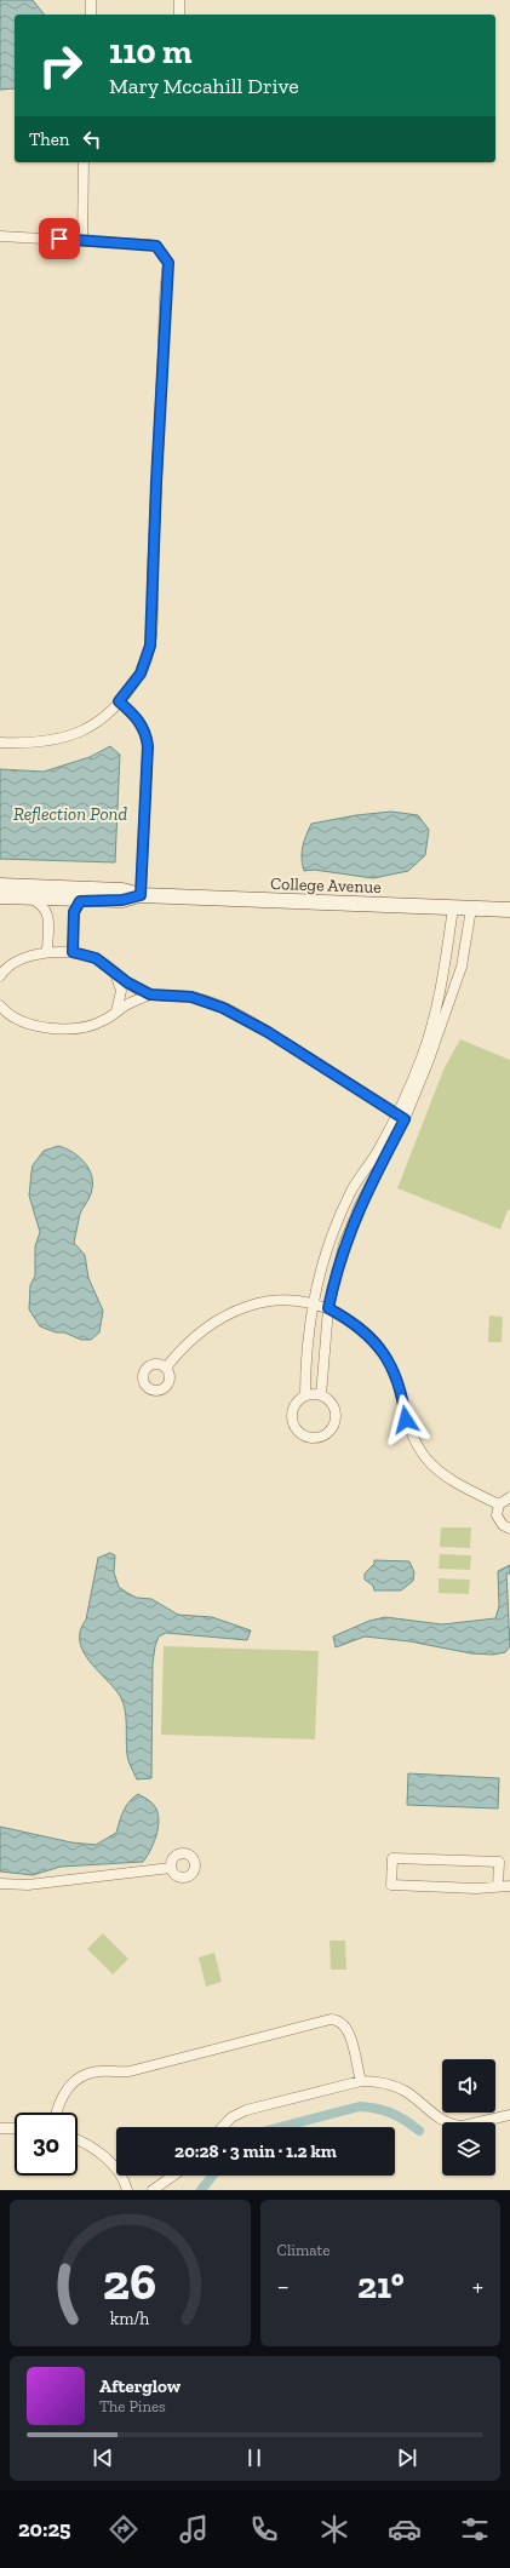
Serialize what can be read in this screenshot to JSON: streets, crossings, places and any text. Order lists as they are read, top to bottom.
{
  "streets": {
    "street": ["College Avenue"]
  },
  "water": ["Reflection Pond"],
  "page": {
    "turn": ["110 m", "Mary Mccahill Drive"],
    "then": "Then",
    "limit": "30",
    "trip": "20:28 · 3 min · 1.2 km",
    "tile": "Climate",
    "heat": ["−", "21°", "+"],
    "song": ["Afterglow", "The Pines"],
    "tabs": "20:25",
    "gauge": ["26", "km/h"]
  }
}
